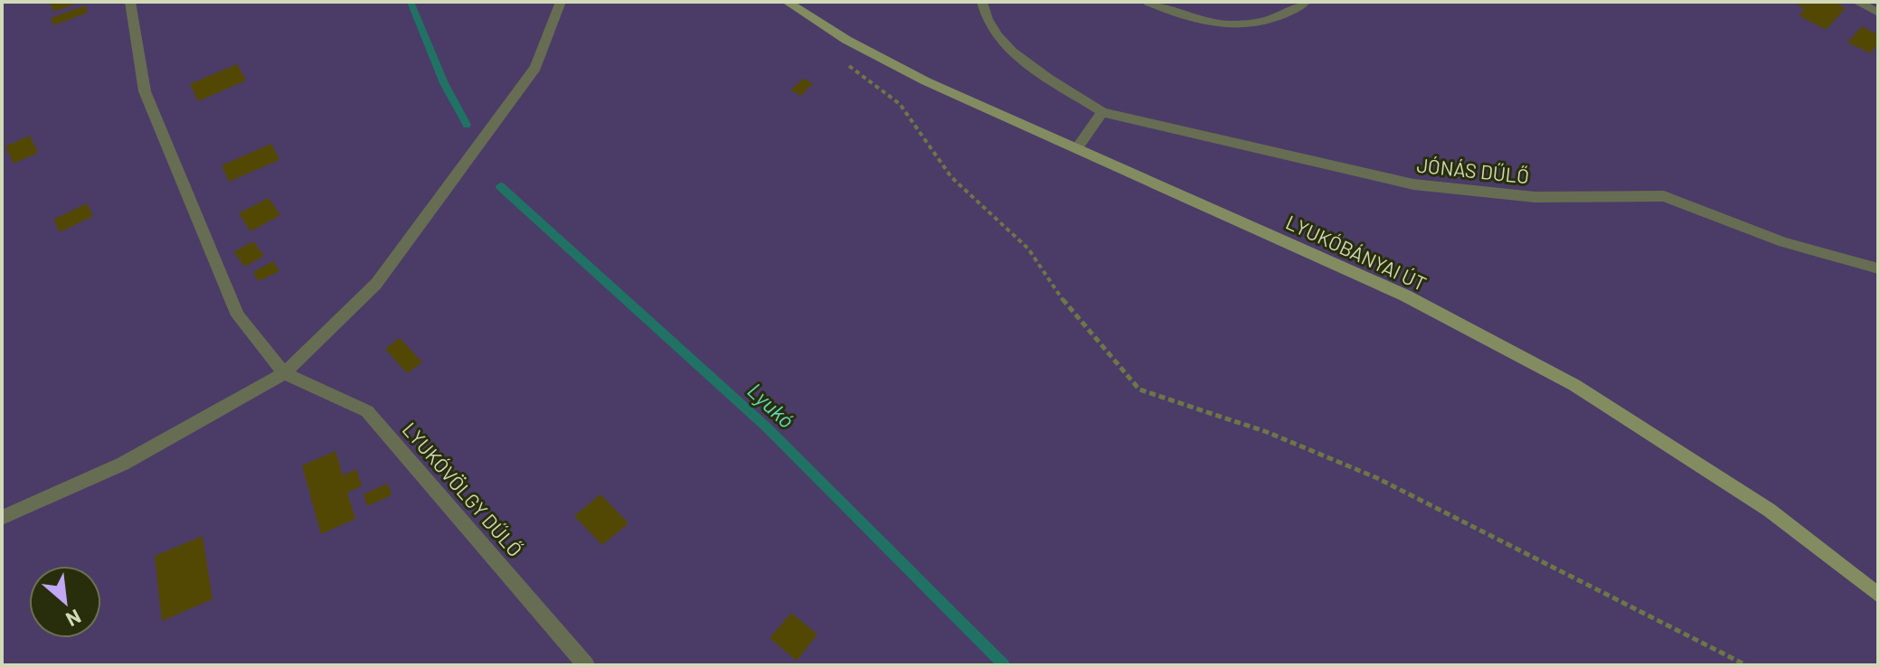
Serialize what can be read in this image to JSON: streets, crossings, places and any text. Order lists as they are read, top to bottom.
{
  "streets": {
    "main road": ["LYUKÓBÁNYAI ÚT"],
    "street": ["JÓNÁS DŰLŐ", "LYUKÓVÖLGY DŰLŐ"]
  },
  "water": ["Lyukó"],
  "north": "bottom right"
}
